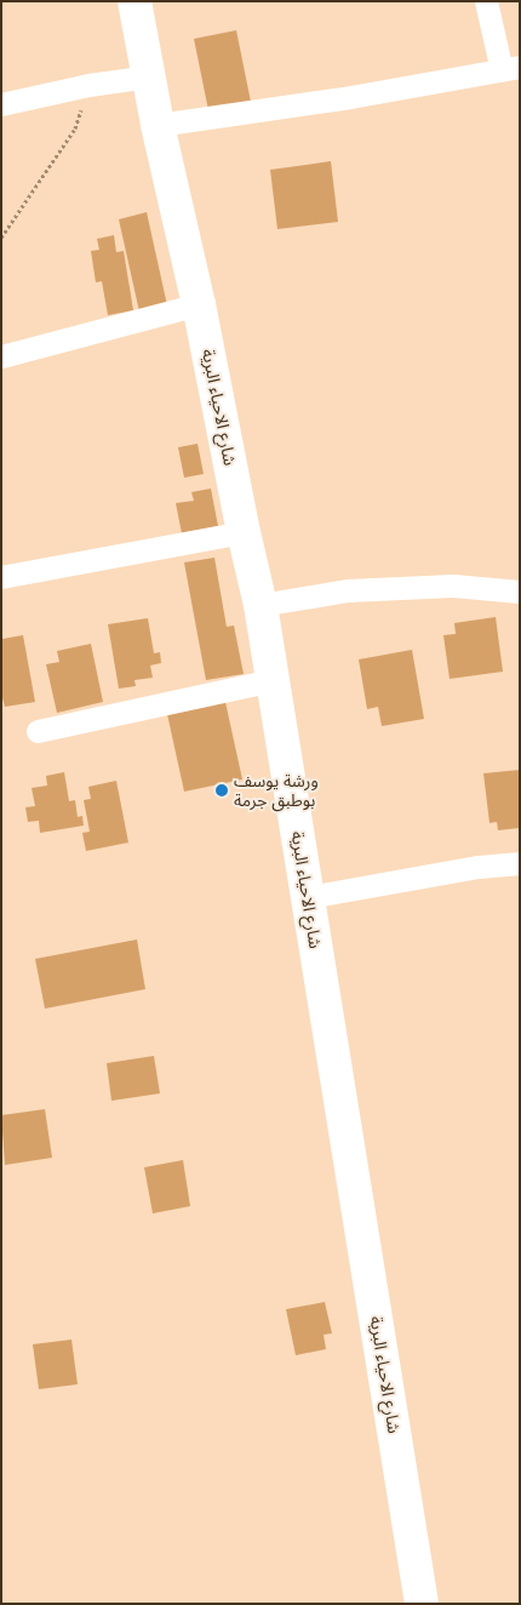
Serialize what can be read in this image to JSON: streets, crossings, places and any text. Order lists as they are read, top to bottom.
{
  "streets": {
    "main road": ["شارع الاحياء البرية"]
  },
  "places": ["ورشة يوسف بوطبق جرمة"]
}
